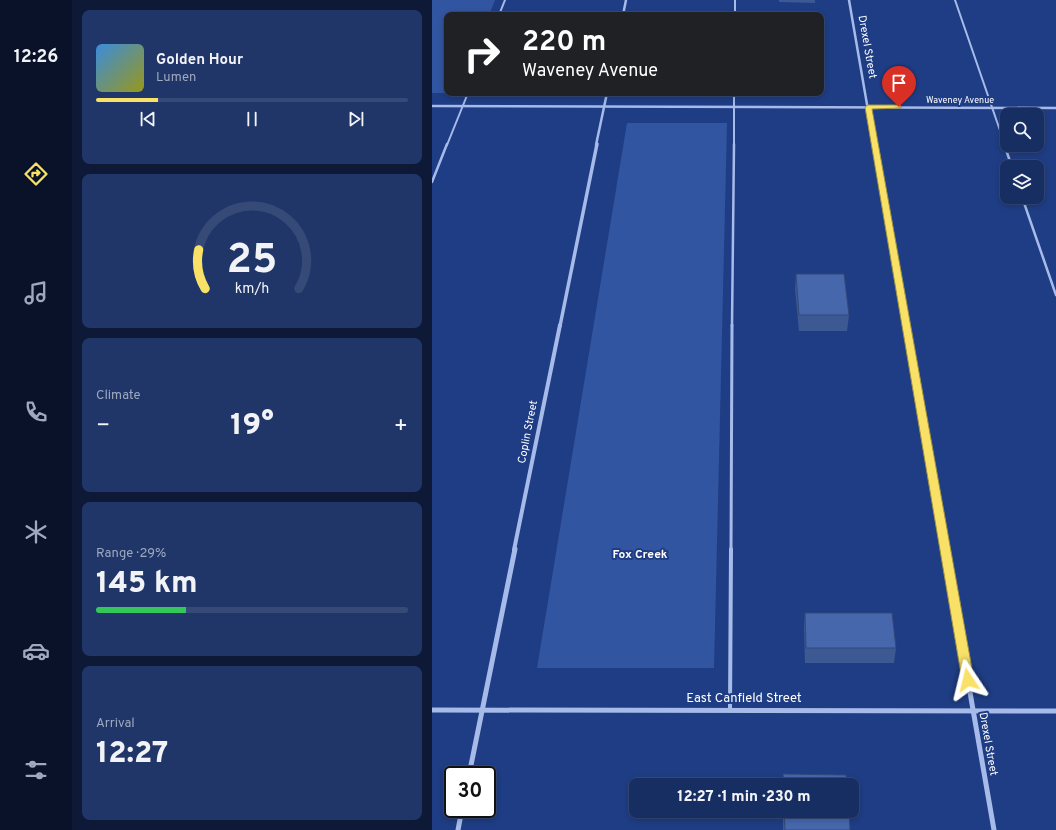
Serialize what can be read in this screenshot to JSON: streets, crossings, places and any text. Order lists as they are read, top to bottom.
{
  "streets": {
    "street": [
      "Drexel Street",
      "Waveney Avenue",
      "Coplin Street",
      "East Canfield Street"
    ]
  },
  "crossings": [
    ["Drexel Street", "Waveney Avenue"],
    ["Drexel Street", "East Canfield Street"],
    ["Waveney Avenue", "Coplin Street"],
    ["Coplin Street", "East Canfield Street"]
  ],
  "districts": ["Fox Creek"],
  "page": {
    "tabs": "12:26",
    "turn": ["220 m", "Waveney Avenue"],
    "song": ["Golden Hour", "Lumen"],
    "tile": [
      "Climate",
      ["Range · 29%", "145 km"],
      ["Arrival", "12:27"]
    ],
    "heat": ["−", "19°", "+"],
    "limit": "30",
    "trip": "12:27 · 1 min · 230 m",
    "gauge": ["25", "km/h"]
  }
}
